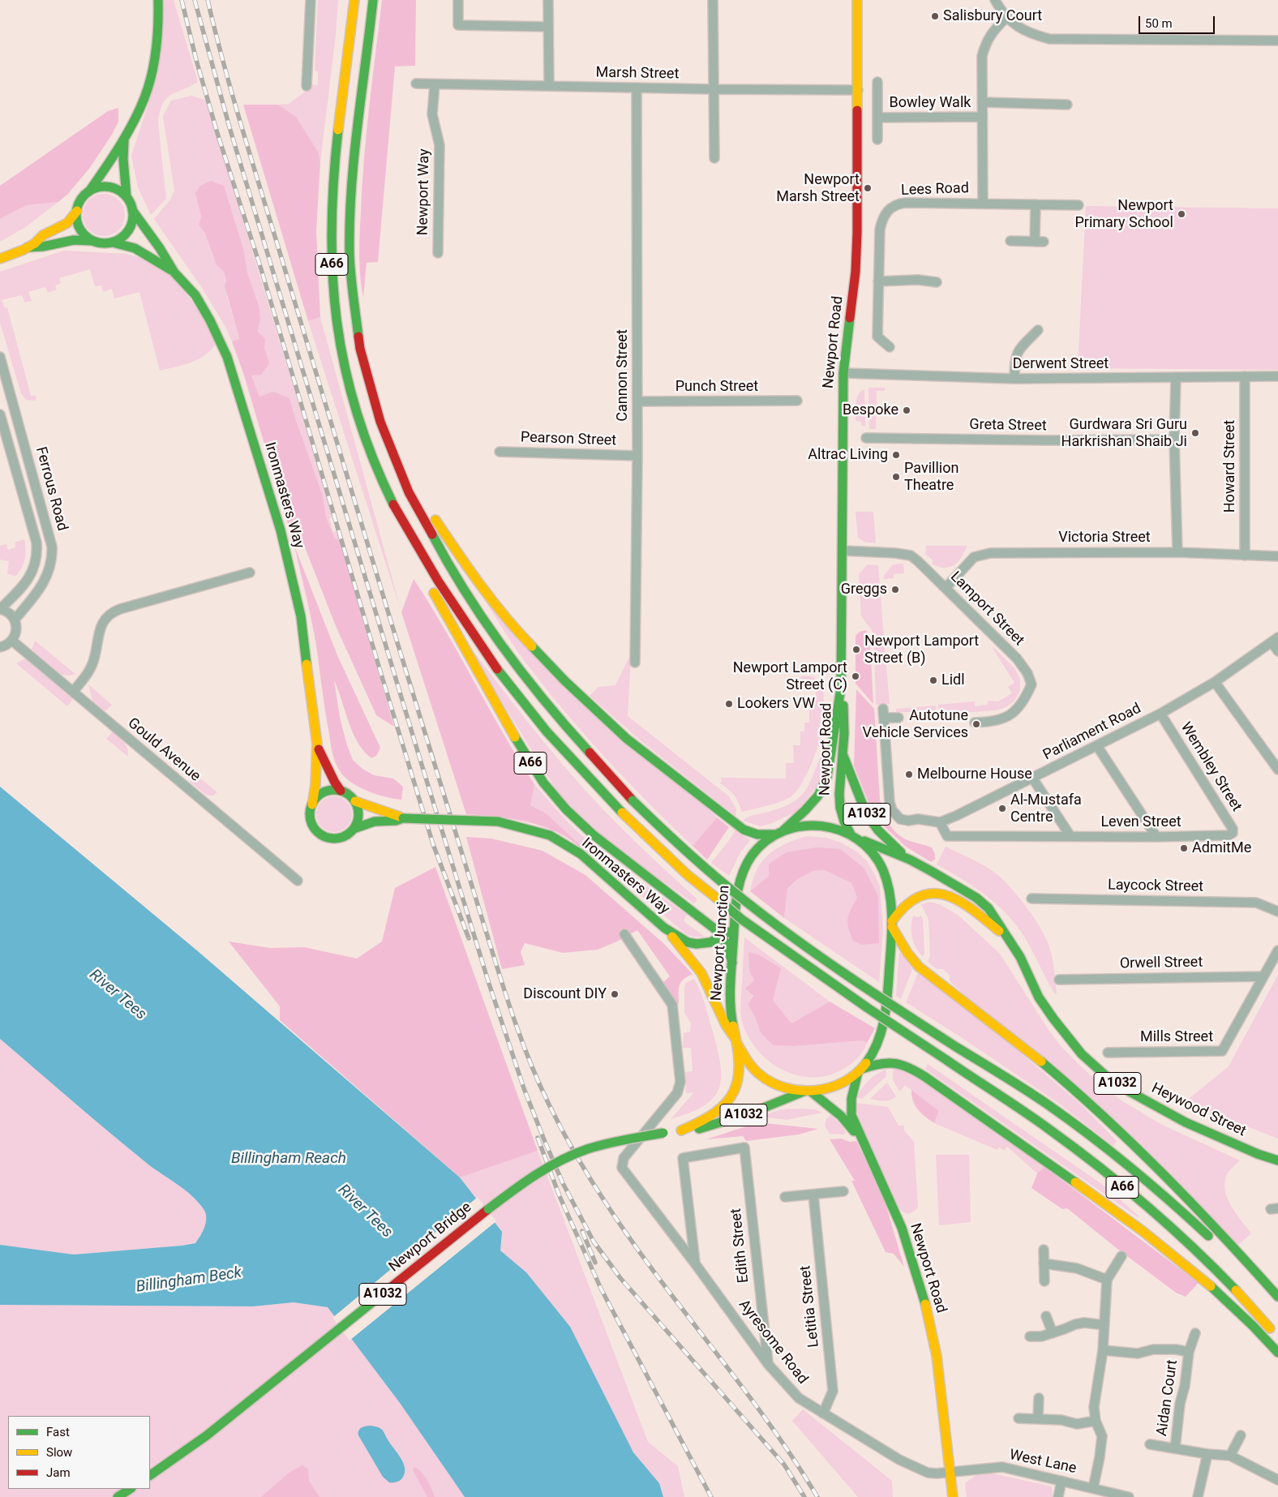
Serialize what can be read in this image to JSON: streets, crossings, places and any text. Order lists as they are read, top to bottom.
{
  "streets": {
    "main road": [
      "A66",
      "Newport Road",
      "Ironmasters Way",
      "A1032",
      "Newport Junction",
      "Heywood Street",
      "Newport Bridge"
    ],
    "street": [
      "Marsh Street",
      "Bowley Walk",
      "Lees Road",
      "Newport Way",
      "Derwent Street",
      "Cannon Street",
      "Punch Street",
      "Greta Street",
      "Pearson Street",
      "Howard Street",
      "Ferrous Road",
      "Victoria Street",
      "Lamport Street",
      "Parliament Road",
      "Gould Avenue",
      "Wembley Street",
      "Leven Street",
      "Laycock Street",
      "Orwell Street",
      "Mills Street",
      "Edith Street",
      "Letitia Street",
      "Ayresome Road",
      "Aidan Court",
      "West Lane"
    ]
  },
  "crossings": [
    ["Marsh Street", "Newport Way"],
    ["Marsh Street", "Newport Road"],
    ["Marsh Street", "Cannon Street"],
    ["Bowley Walk", "Lees Road"],
    ["A66", "Newport Junction"],
    ["A66", "Heywood Street"],
    ["Newport Road", "Derwent Street"],
    ["Newport Road", "Lamport Street"],
    ["Newport Road", "A1032"],
    ["Newport Road", "Newport Junction"],
    ["Newport Road", "Heywood Street"],
    ["Newport Road", "Ayresome Road"],
    ["Newport Road", "West Lane"],
    ["Derwent Street", "Howard Street"],
    ["Cannon Street", "Punch Street"],
    ["Cannon Street", "Pearson Street"],
    ["Howard Street", "Victoria Street"],
    ["Victoria Street", "Lamport Street"],
    ["Parliament Road", "Wembley Street"],
    ["Parliament Road", "Leven Street"],
    ["Wembley Street", "Leven Street"],
    ["A1032", "Newport Junction"],
    ["A1032", "Heywood Street"],
    ["A1032", "Newport Bridge"],
    ["Newport Junction", "Heywood Street"],
    ["Orwell Street", "Mills Street"],
    ["Edith Street", "Ayresome Road"],
    ["Letitia Street", "Ayresome Road"],
    ["Ayresome Road", "West Lane"]
  ],
  "water": ["River Tees", "Billingham Reach", "Billingham Beck"],
  "places": [
    "Salisbury Court",
    "Newport Marsh Street",
    "Newport Primary School",
    "Bespoke",
    "Gurdwara Sri Guru Harkrishan Shaib Ji",
    "Altrac Living",
    "Pavillion Theatre",
    "Greggs",
    "Newport Lamport Street (B)",
    "Newport Lamport Street (C)",
    "Lidl",
    "Lookers VW",
    "Autotune Vehicle Services",
    "Melbourne House",
    "Al-Mustafa Centre",
    "AdmitMe",
    "Discount DIY"
  ],
  "legend": ["Fast", "Slow", "Jam"],
  "scale_bar": "50 m"
}
